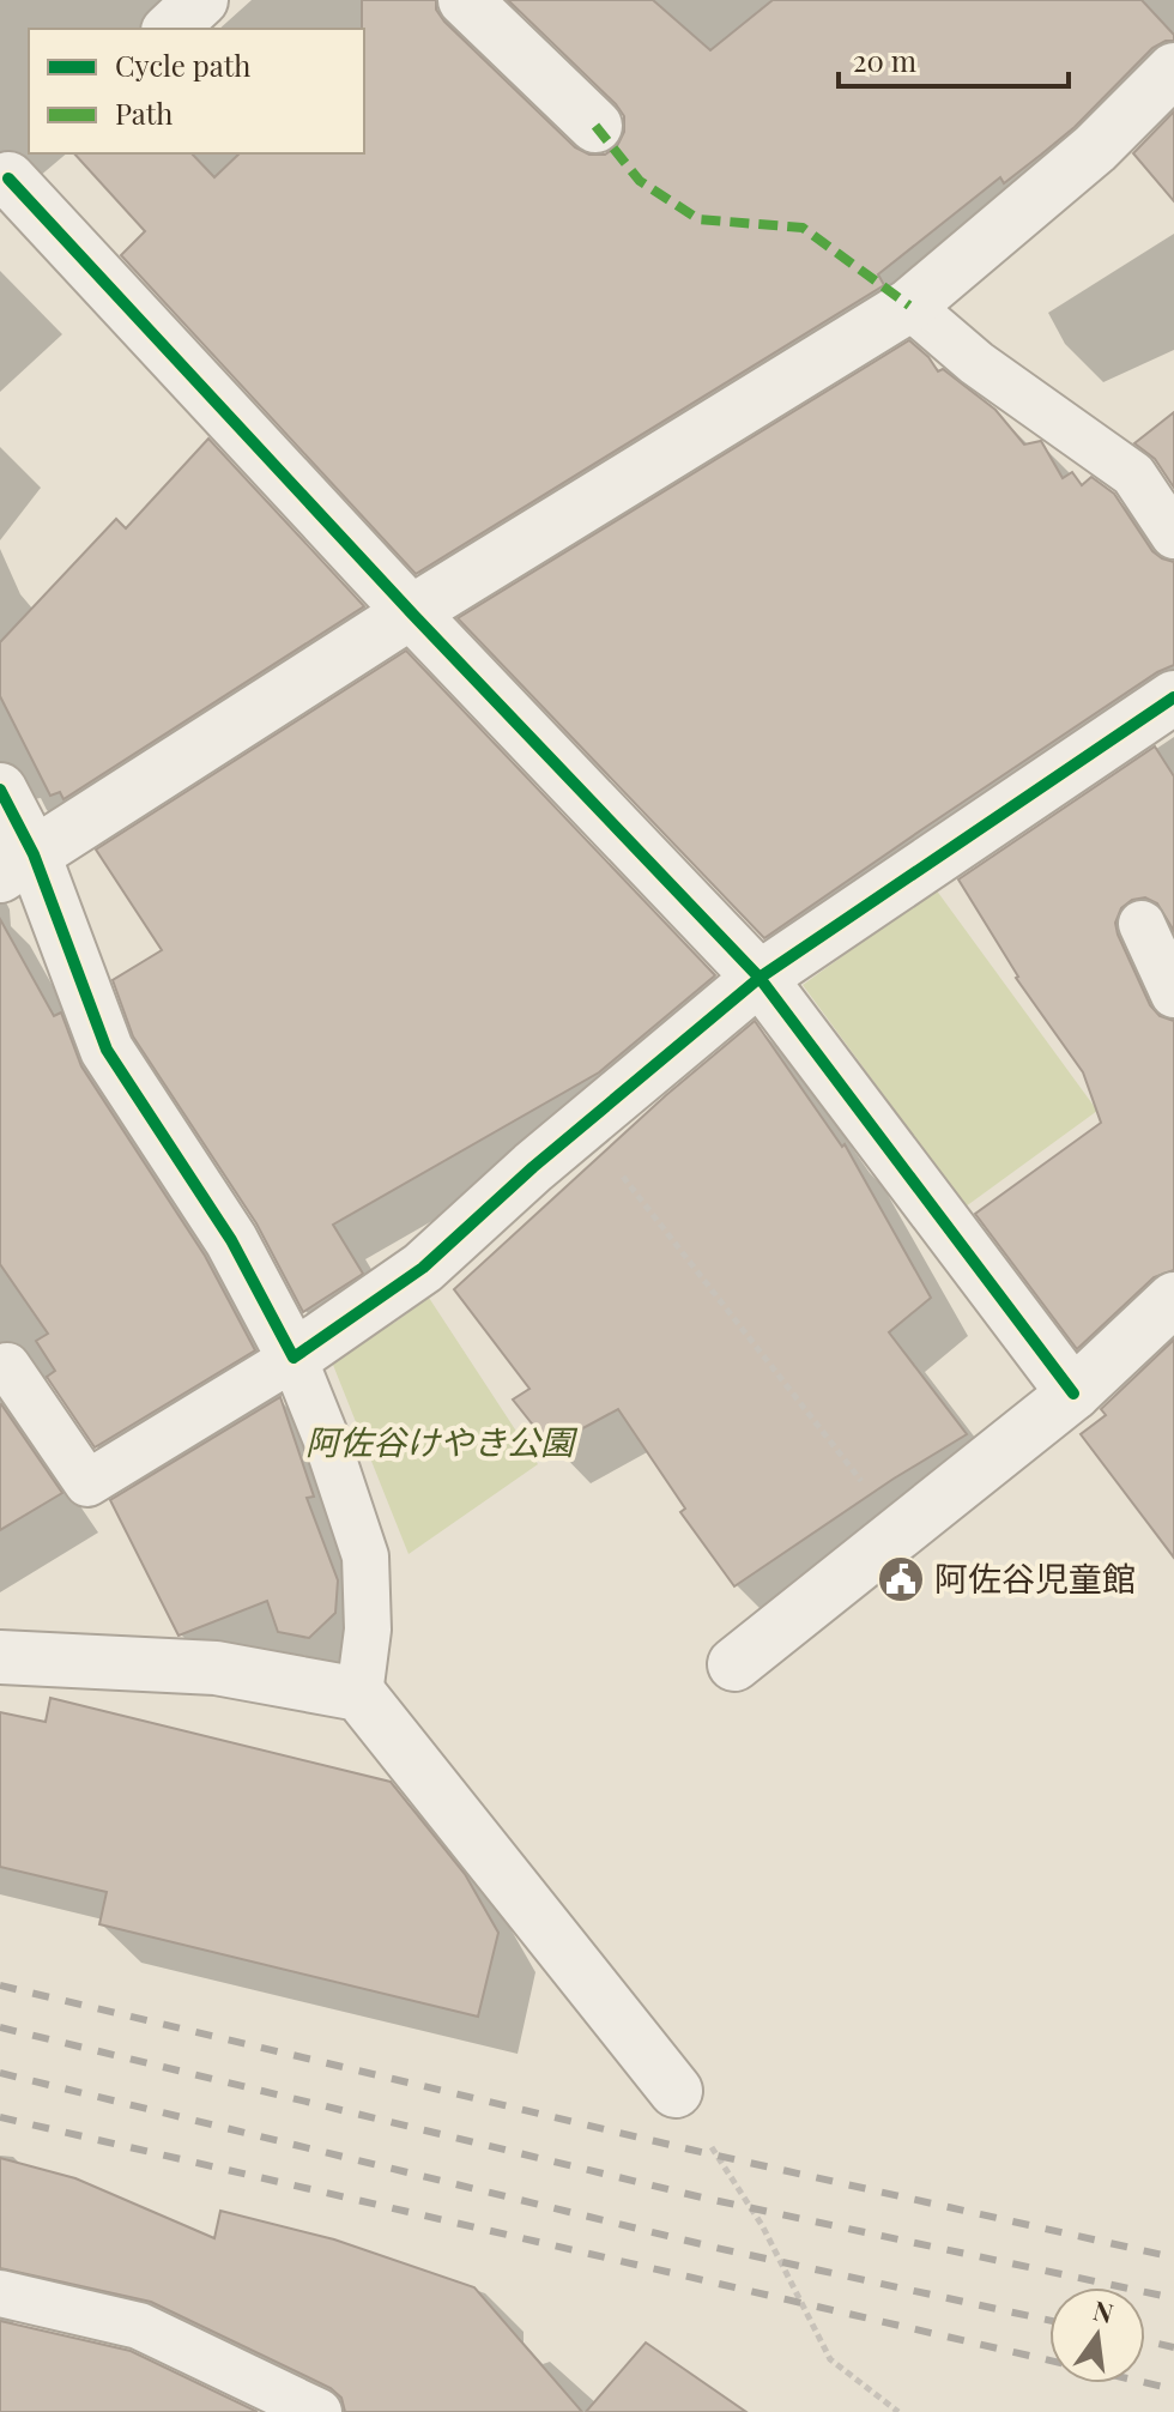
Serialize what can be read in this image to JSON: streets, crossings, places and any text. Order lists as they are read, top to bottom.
{
  "parks": ["阿佐谷けやき公園"],
  "places": {
    "public building": ["阿佐谷児童館"]
  },
  "legend": ["Cycle path", "Path"],
  "scale_bar": "20 m",
  "north": "top"
}
